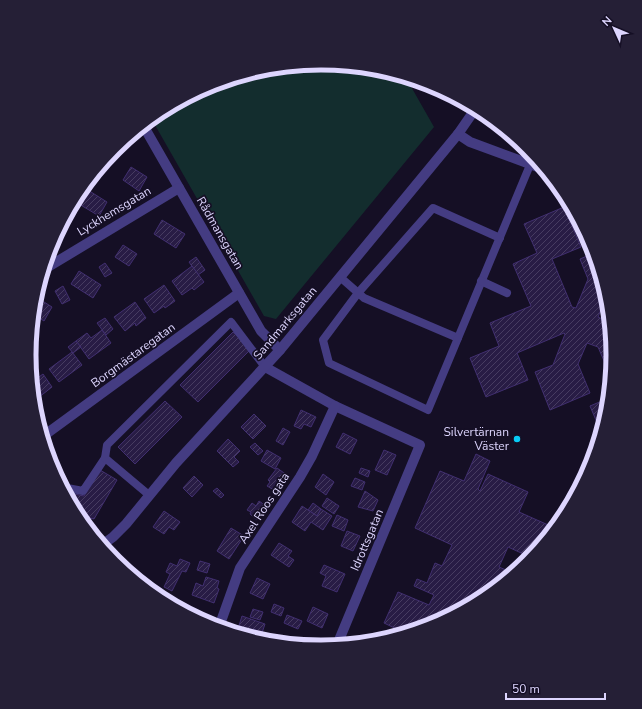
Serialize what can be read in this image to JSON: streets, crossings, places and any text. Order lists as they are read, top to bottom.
{
  "streets": {
    "street": [
      "Lyckhemsgatan",
      "Rådmansgatan",
      "Sandmarksgatan",
      "Borgmästaregatan",
      "Axel Roos gata",
      "Idrottsgatan"
    ]
  },
  "crossings": [
    ["Lyckhemsgatan", "Rådmansgatan"],
    ["Rådmansgatan", "Sandmarksgatan"],
    ["Rådmansgatan", "Borgmästaregatan"],
    ["Axel Roos gata", "Idrottsgatan"]
  ],
  "places": ["Silvertärnan Väster"],
  "scale_bar": "50 m",
  "north": "top left"
}
